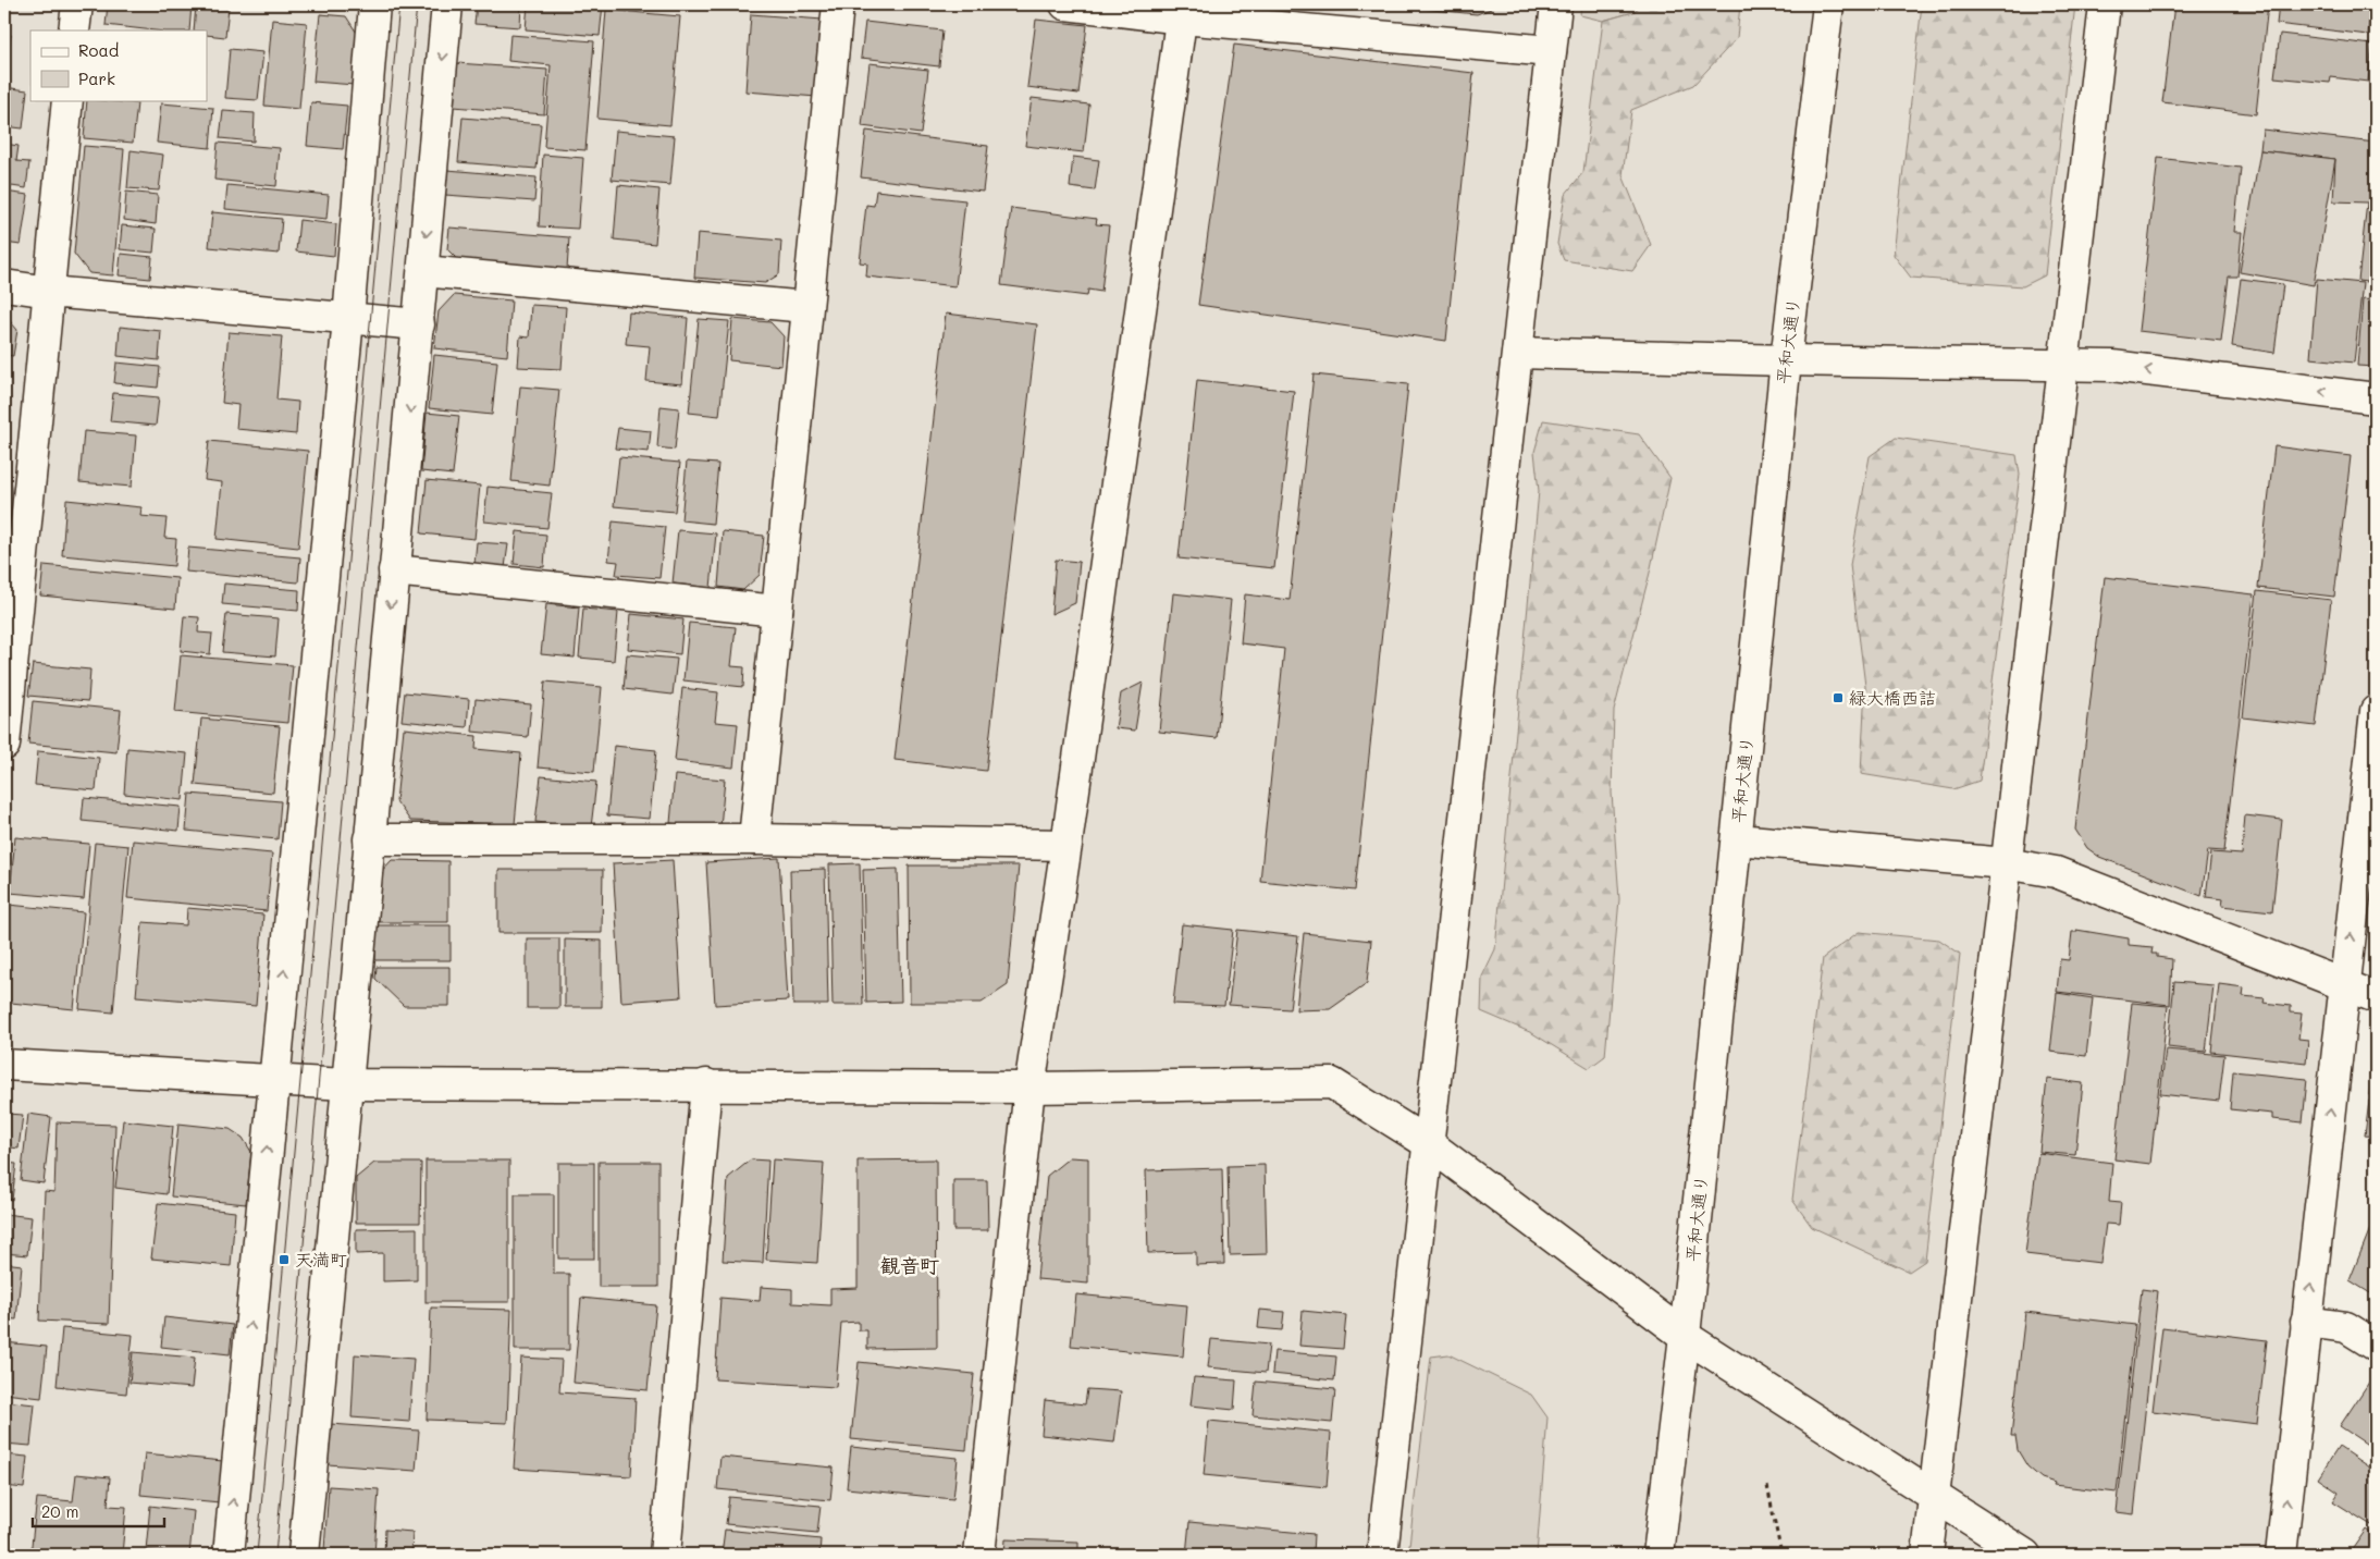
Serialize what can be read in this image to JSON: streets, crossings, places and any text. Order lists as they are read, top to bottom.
{
  "streets": {
    "street": ["平和大通り"]
  },
  "districts": ["観音町"],
  "places": {
    "transit": ["緑大橋西詰", "天満町"]
  },
  "legend": ["Road", "Park"],
  "scale_bar": "20 m"
}
